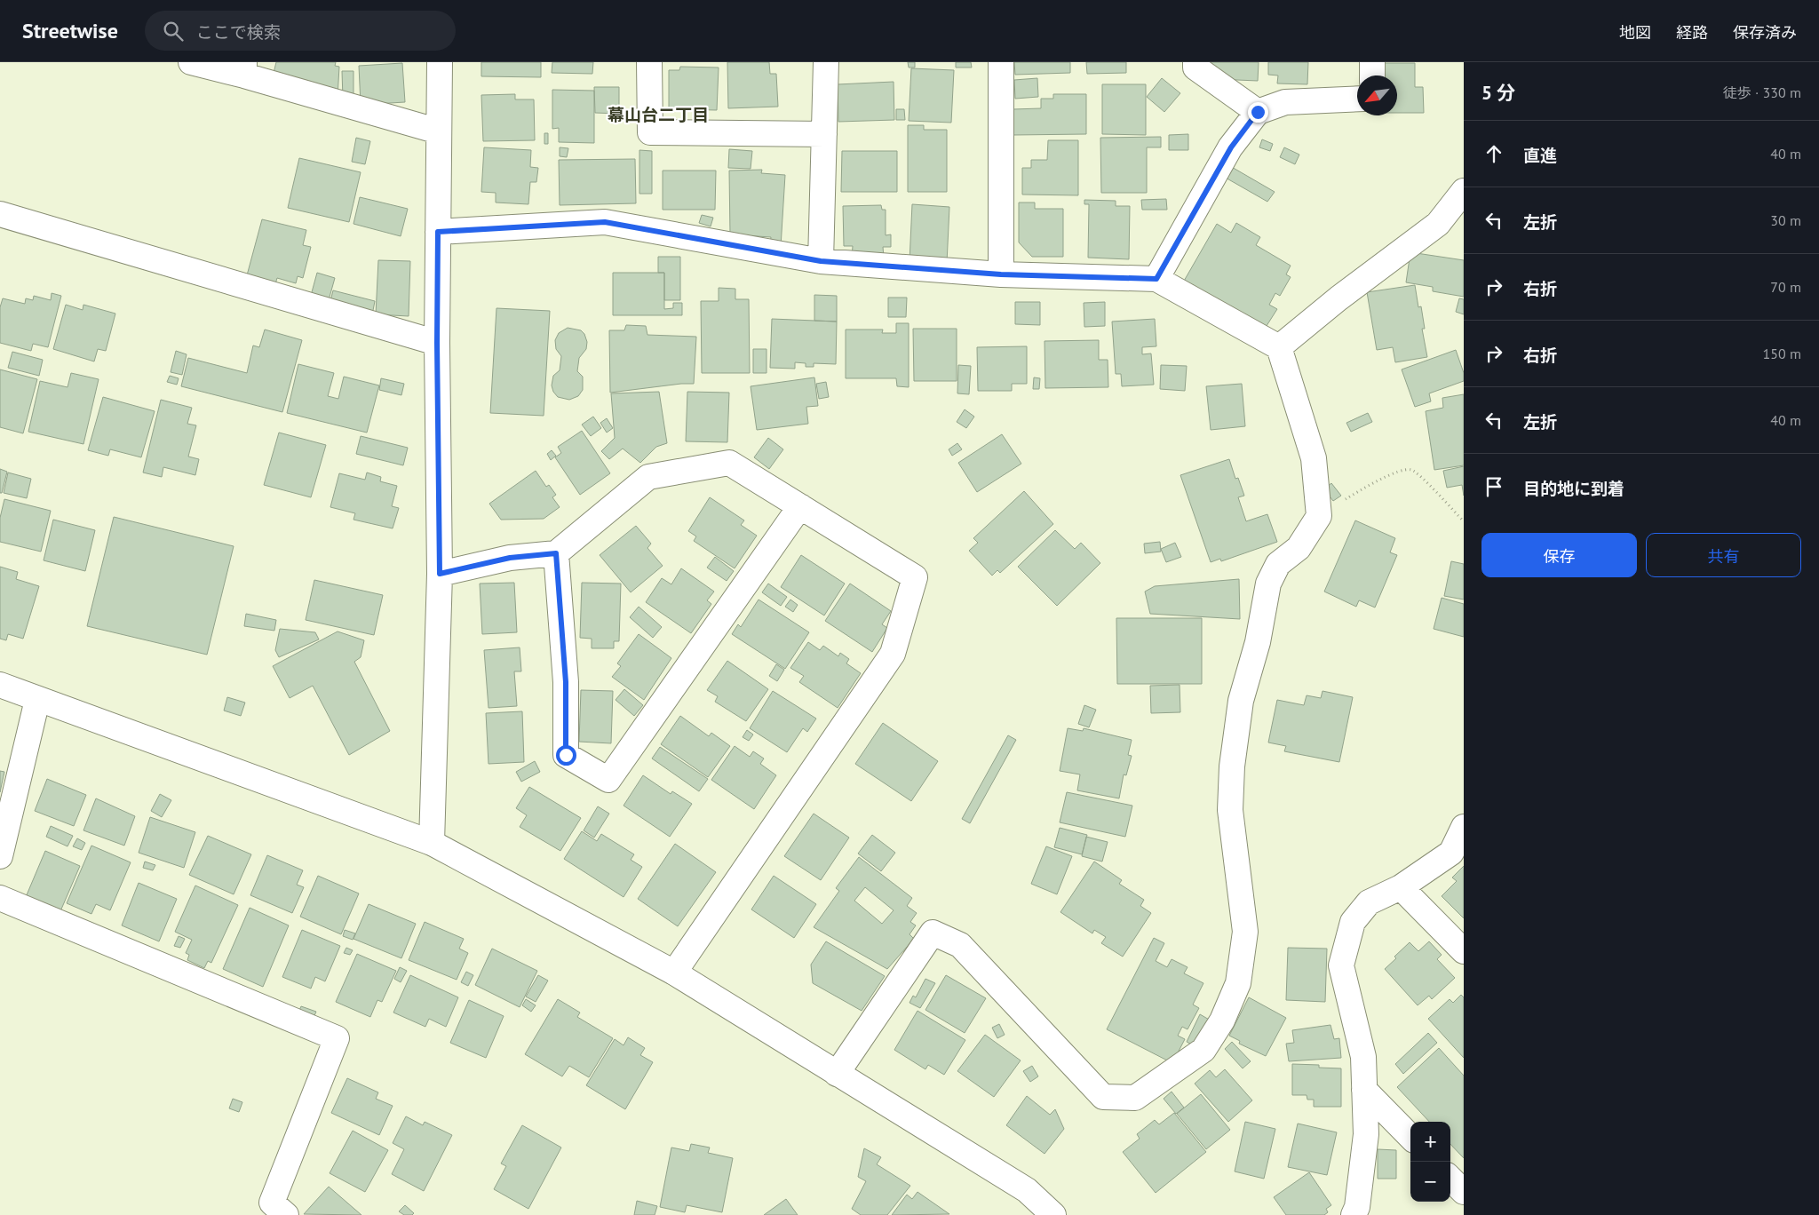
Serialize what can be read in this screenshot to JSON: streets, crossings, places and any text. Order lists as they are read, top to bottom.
{
  "districts": ["幕山台二丁目"],
  "north": "bottom left",
  "page": {
    "header": "Streetwise",
    "search": "ここで検索",
    "nav": ["地図", "経路", "保存済み"],
    "heading": ["5 分", "徒歩 · 330 m"],
    "list": [
      ["直進", "40 m"],
      ["左折", "30 m"],
      ["右折", "70 m"],
      ["右折", "150 m"],
      ["左折", "40 m"],
      "目的地に到着"
    ],
    "buttons": ["保存", "共有"],
    "map_buttons": ["+", "−"]
  }
}
